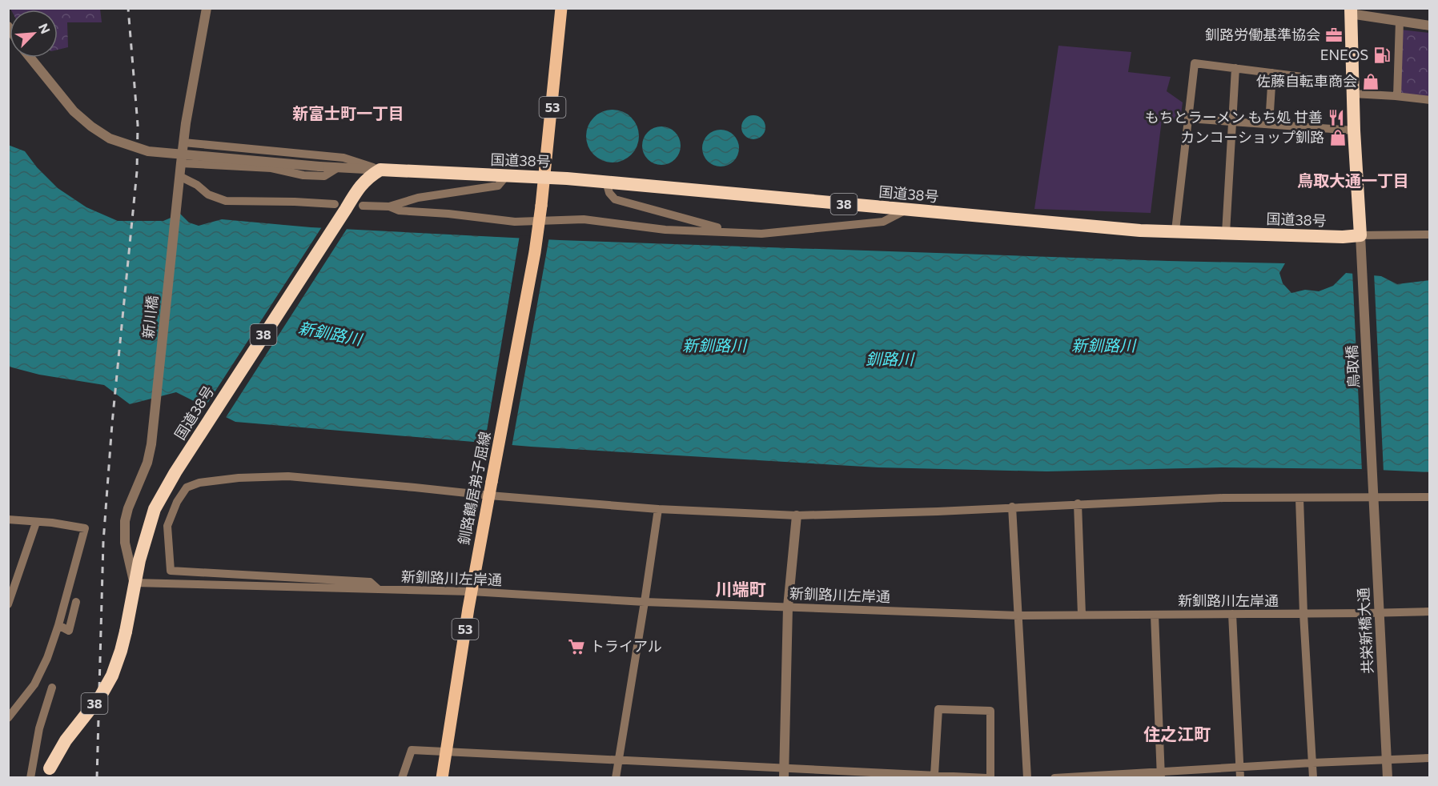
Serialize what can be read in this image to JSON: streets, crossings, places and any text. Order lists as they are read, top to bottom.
{
  "streets": {
    "highway": ["国道38号", "38"],
    "main road": ["53", "釧路鶴居弟子屈線"],
    "street": [
      "新川橋",
      "鳥取橋",
      "新釧路川左岸通",
      "共栄新橋大通"
    ]
  },
  "crossings": [
    ["53", "国道38号"],
    ["53", "釧路鶴居弟子屈線"],
    ["国道38号", "新川橋"],
    ["国道38号", "鳥取橋"],
    ["国道38号", "釧路鶴居弟子屈線"],
    ["国道38号", "新釧路川左岸通"],
    ["新川橋", "新釧路川左岸通"],
    ["鳥取橋", "共栄新橋大通"],
    ["釧路鶴居弟子屈線", "新釧路川左岸通"],
    ["新釧路川左岸通", "共栄新橋大通"]
  ],
  "districts": [
    "新富士町一丁目",
    "鳥取大通一丁目",
    "川端町",
    "住之江町"
  ],
  "water": ["新釧路川", "釧路川"],
  "places": {
    "office": ["釧路労働基準協会"],
    "fuel station": ["ENEOS"],
    "shop": ["佐藤自転車商会", "カンコーショップ釧路"],
    "restaurant": ["もちとラーメン もち処 甘善"],
    "supermarket": ["トライアル"]
  },
  "north": "top right"
}
